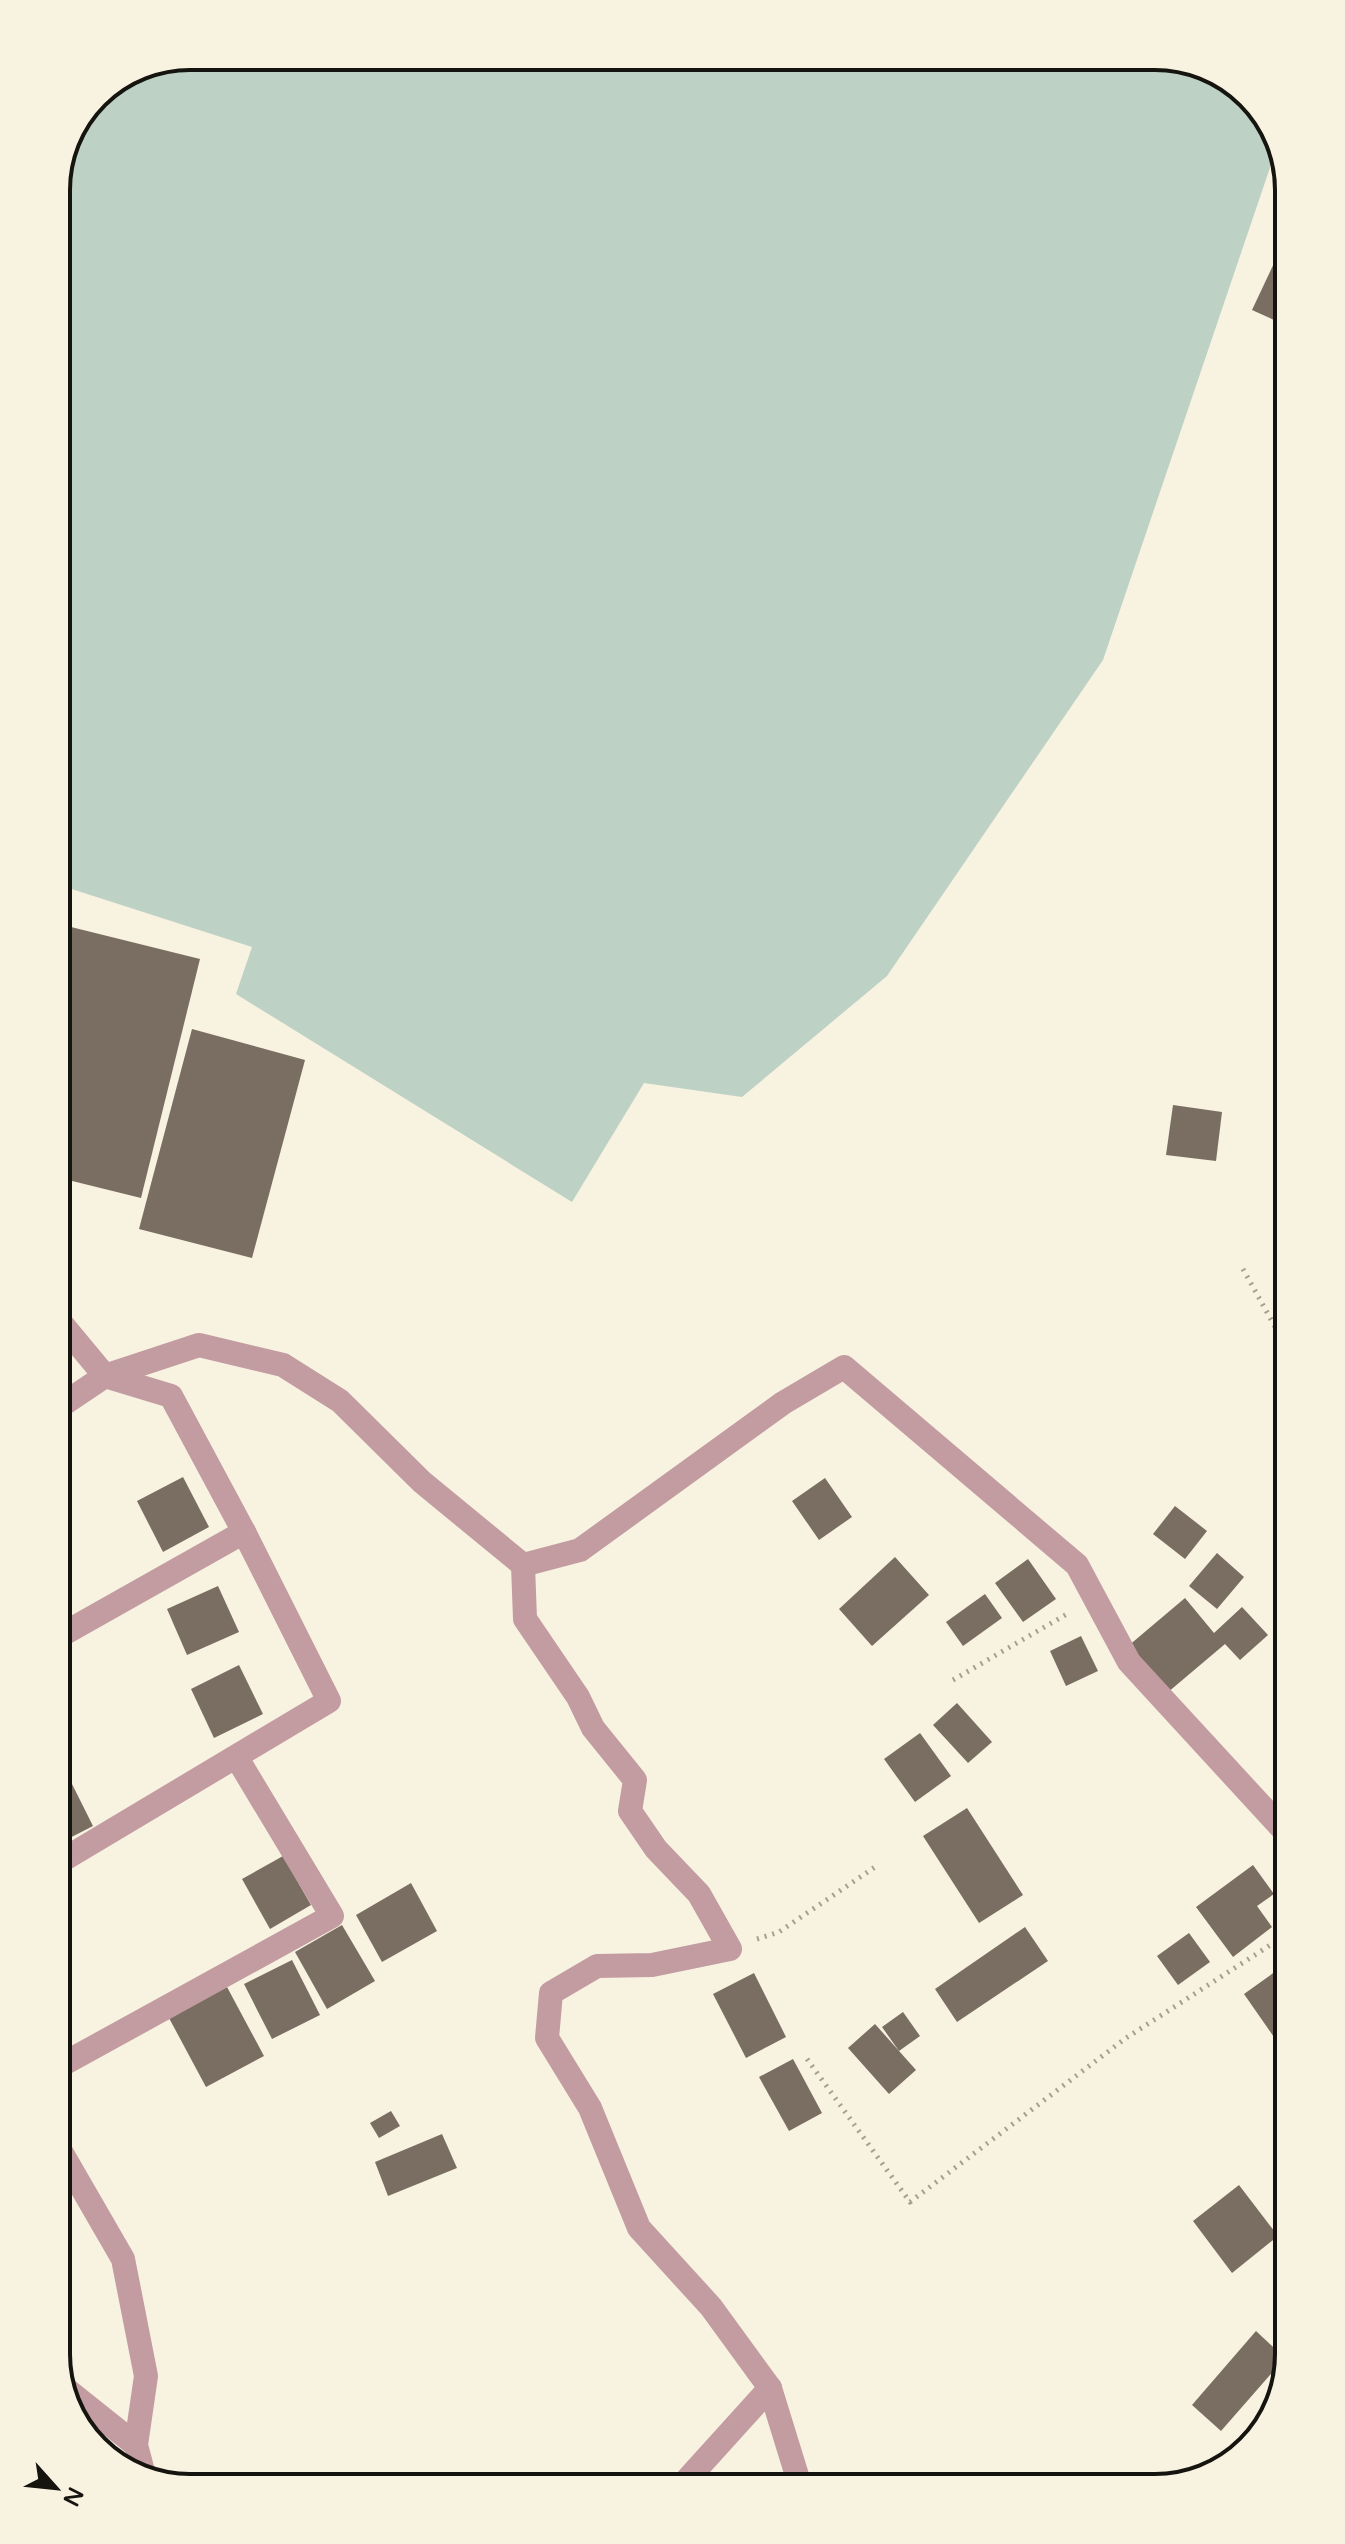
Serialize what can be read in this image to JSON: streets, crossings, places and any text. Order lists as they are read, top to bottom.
{
  "north": "bottom right"
}
